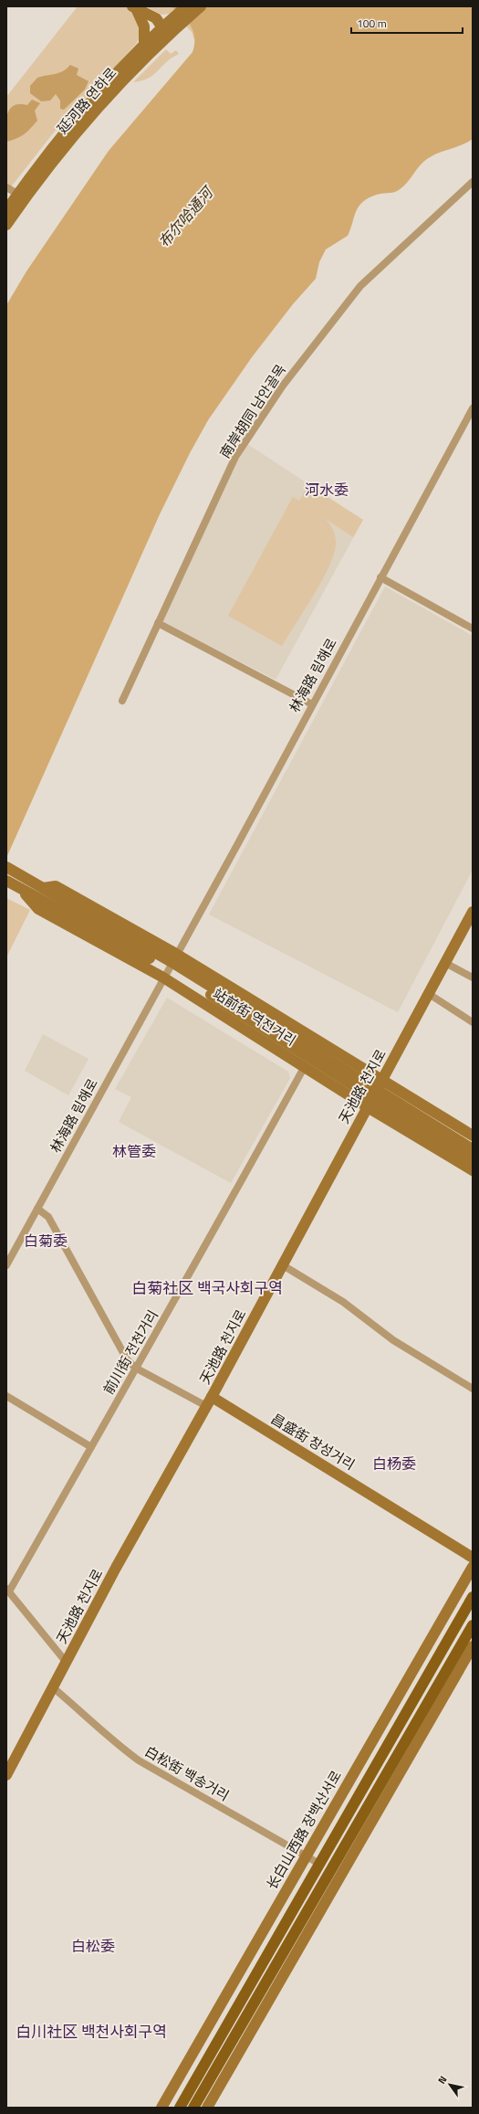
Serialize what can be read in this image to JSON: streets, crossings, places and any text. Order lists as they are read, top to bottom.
{
  "streets": {
    "street": [
      "延河路 연하로",
      "南岸胡同 남안골목",
      "林海路 림해로",
      "站前街 역전거리",
      "天池路 천지로",
      "前川街 전천거리",
      "昌盛街 창성거리",
      "白松街 백송거리",
      "长白山西路 장백산서로"
    ]
  },
  "crossings": [
    ["林海路 림해로", "站前街 역전거리"],
    ["站前街 역전거리", "天池路 천지로"],
    ["站前街 역전거리", "前川街 전천거리"],
    ["天池路 천지로", "昌盛街 창성거리"],
    ["天池路 천지로", "白松街 백송거리"],
    ["白松街 백송거리", "长白山西路 장백산서로"]
  ],
  "districts": [
    "河水委",
    "林管委",
    "白菊委",
    "白菊社区 백국사회구역",
    "白杨委",
    "白松委",
    "白川社区 백천사회구역"
  ],
  "water": ["布尔哈通河"],
  "scale_bar": "100 m",
  "north": "top left"
}
